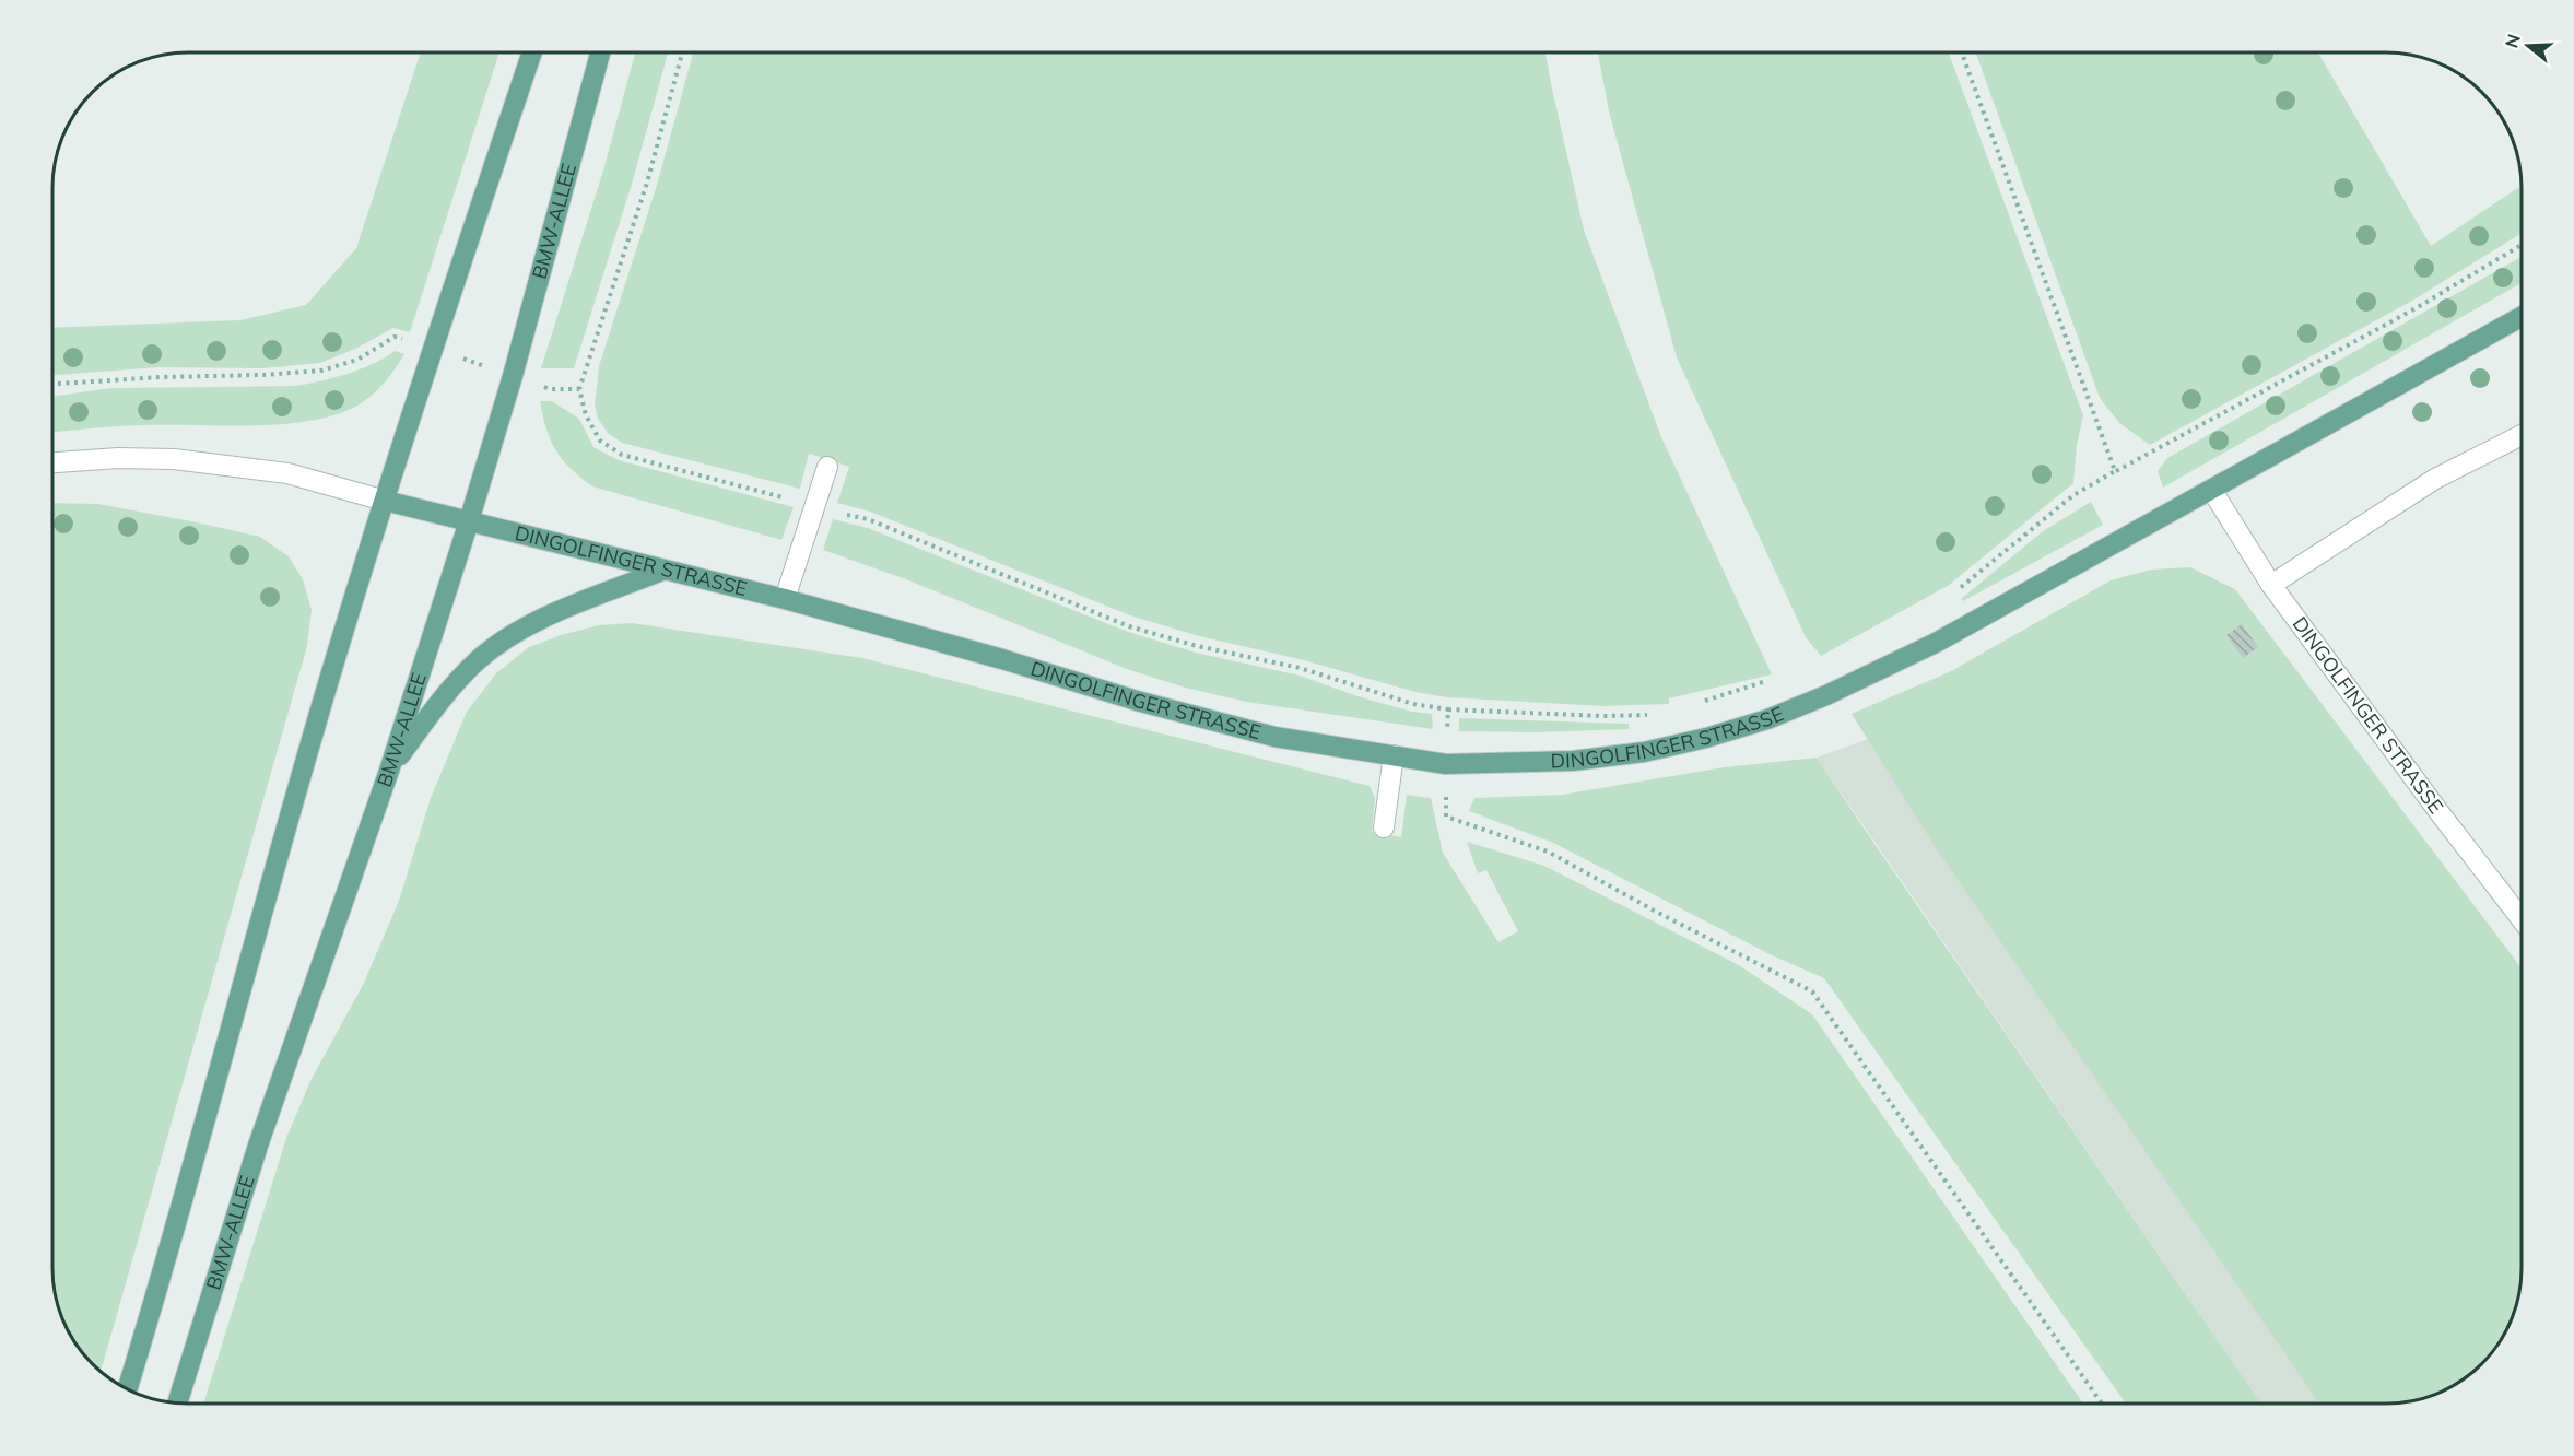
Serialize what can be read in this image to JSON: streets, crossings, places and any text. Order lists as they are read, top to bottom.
{
  "streets": {
    "main road": ["BMW-ALLEE", "DINGOLFINGER STRASSE"]
  },
  "crossings": [
    ["BMW-ALLEE", "DINGOLFINGER STRASSE"]
  ],
  "north": "left"
}
